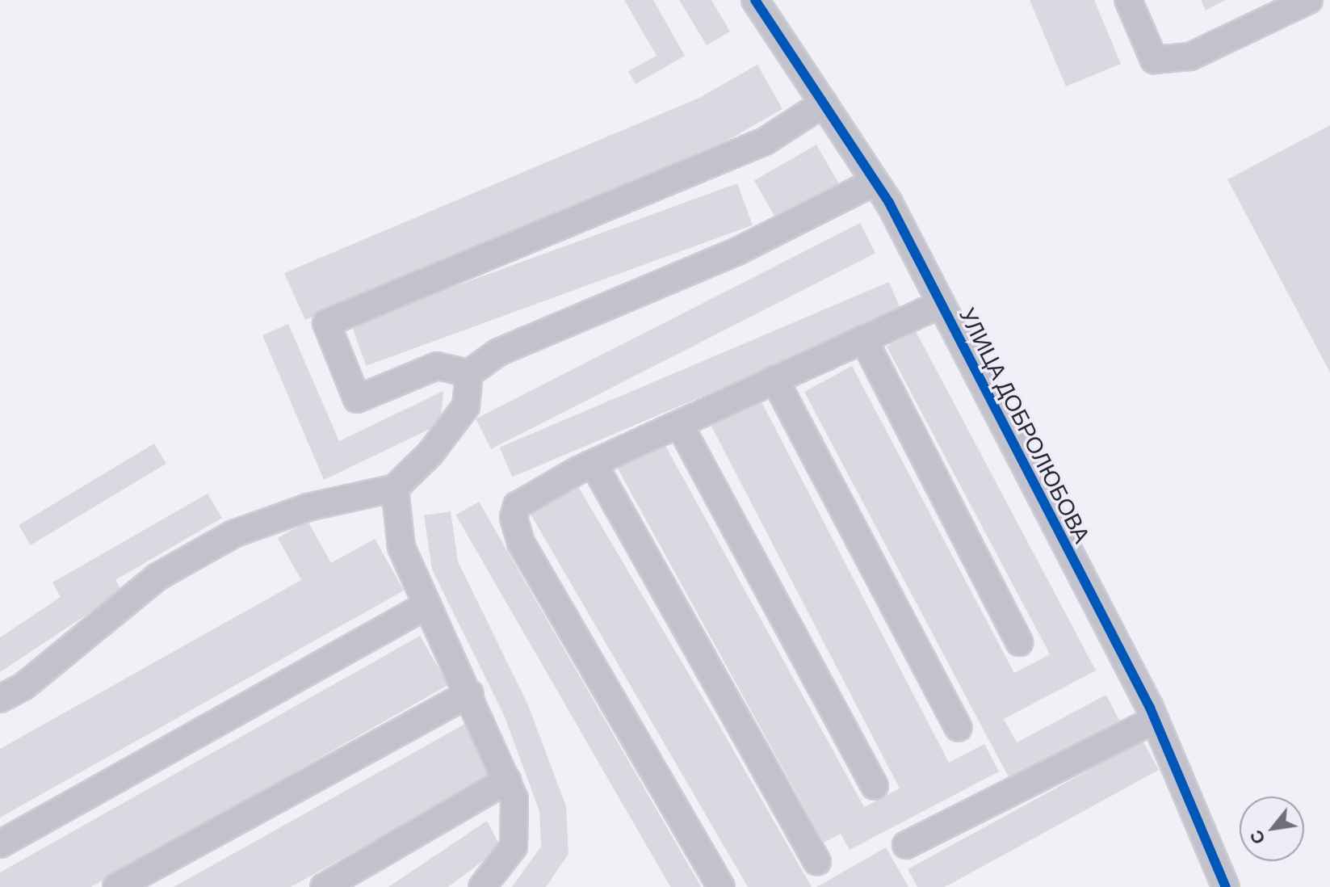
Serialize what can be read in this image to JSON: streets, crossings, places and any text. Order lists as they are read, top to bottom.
{
  "streets": {
    "street": ["УЛИЦА ДОБРОЛЮБОВА"]
  },
  "north": "bottom left"
}
